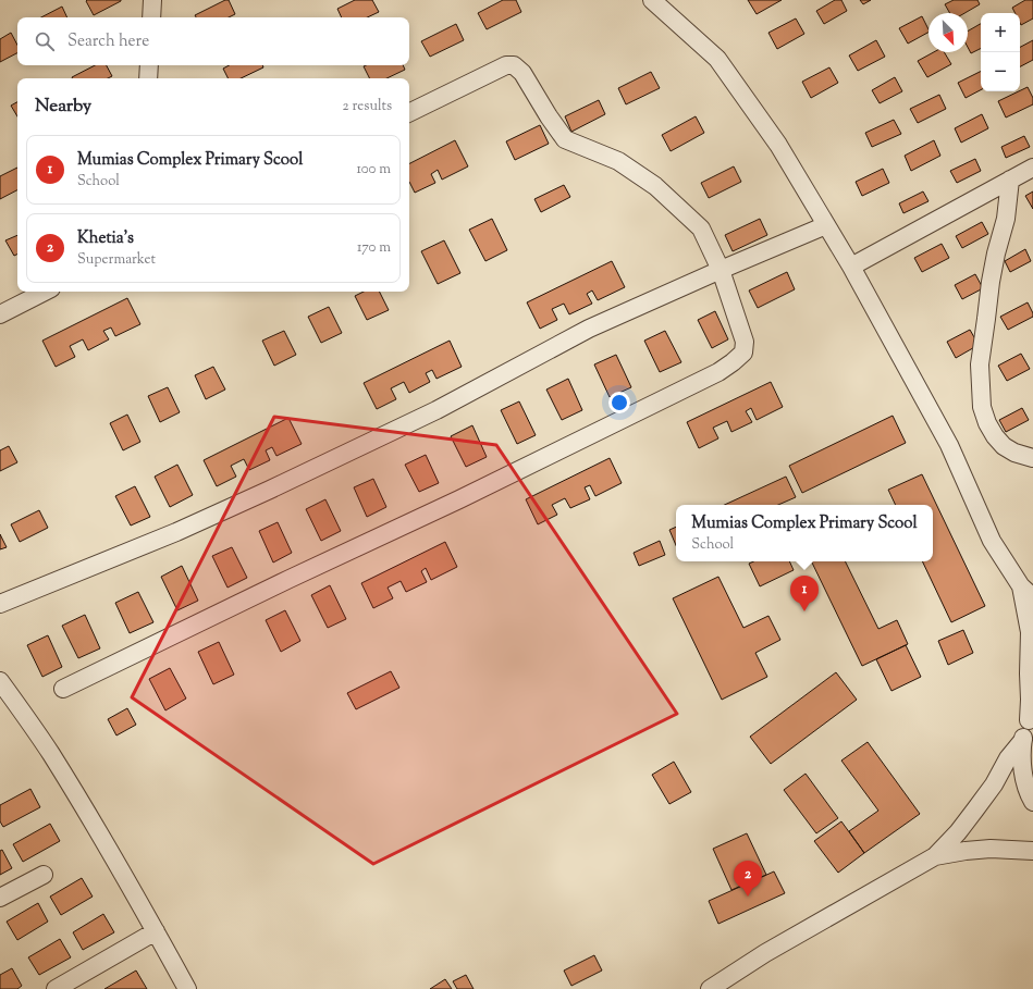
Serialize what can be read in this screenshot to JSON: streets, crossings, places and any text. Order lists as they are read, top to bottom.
{
  "north": "bottom right",
  "page": {
    "map_buttons": ["+", "−"],
    "search": "Search here",
    "heading": ["Nearby", "2 results"],
    "list": [
      {
        "mark": "1",
        "name": "Mumias Complex Primary Scool",
        "note": "School",
        "value": "100 m"
      },
      {
        "mark": "2",
        "name": "Khetia's",
        "note": "Supermarket",
        "value": "170 m"
      }
    ],
    "popup": ["Mumias Complex Primary Scool", "School"],
    "pins": ["1", "2"]
  }
}
